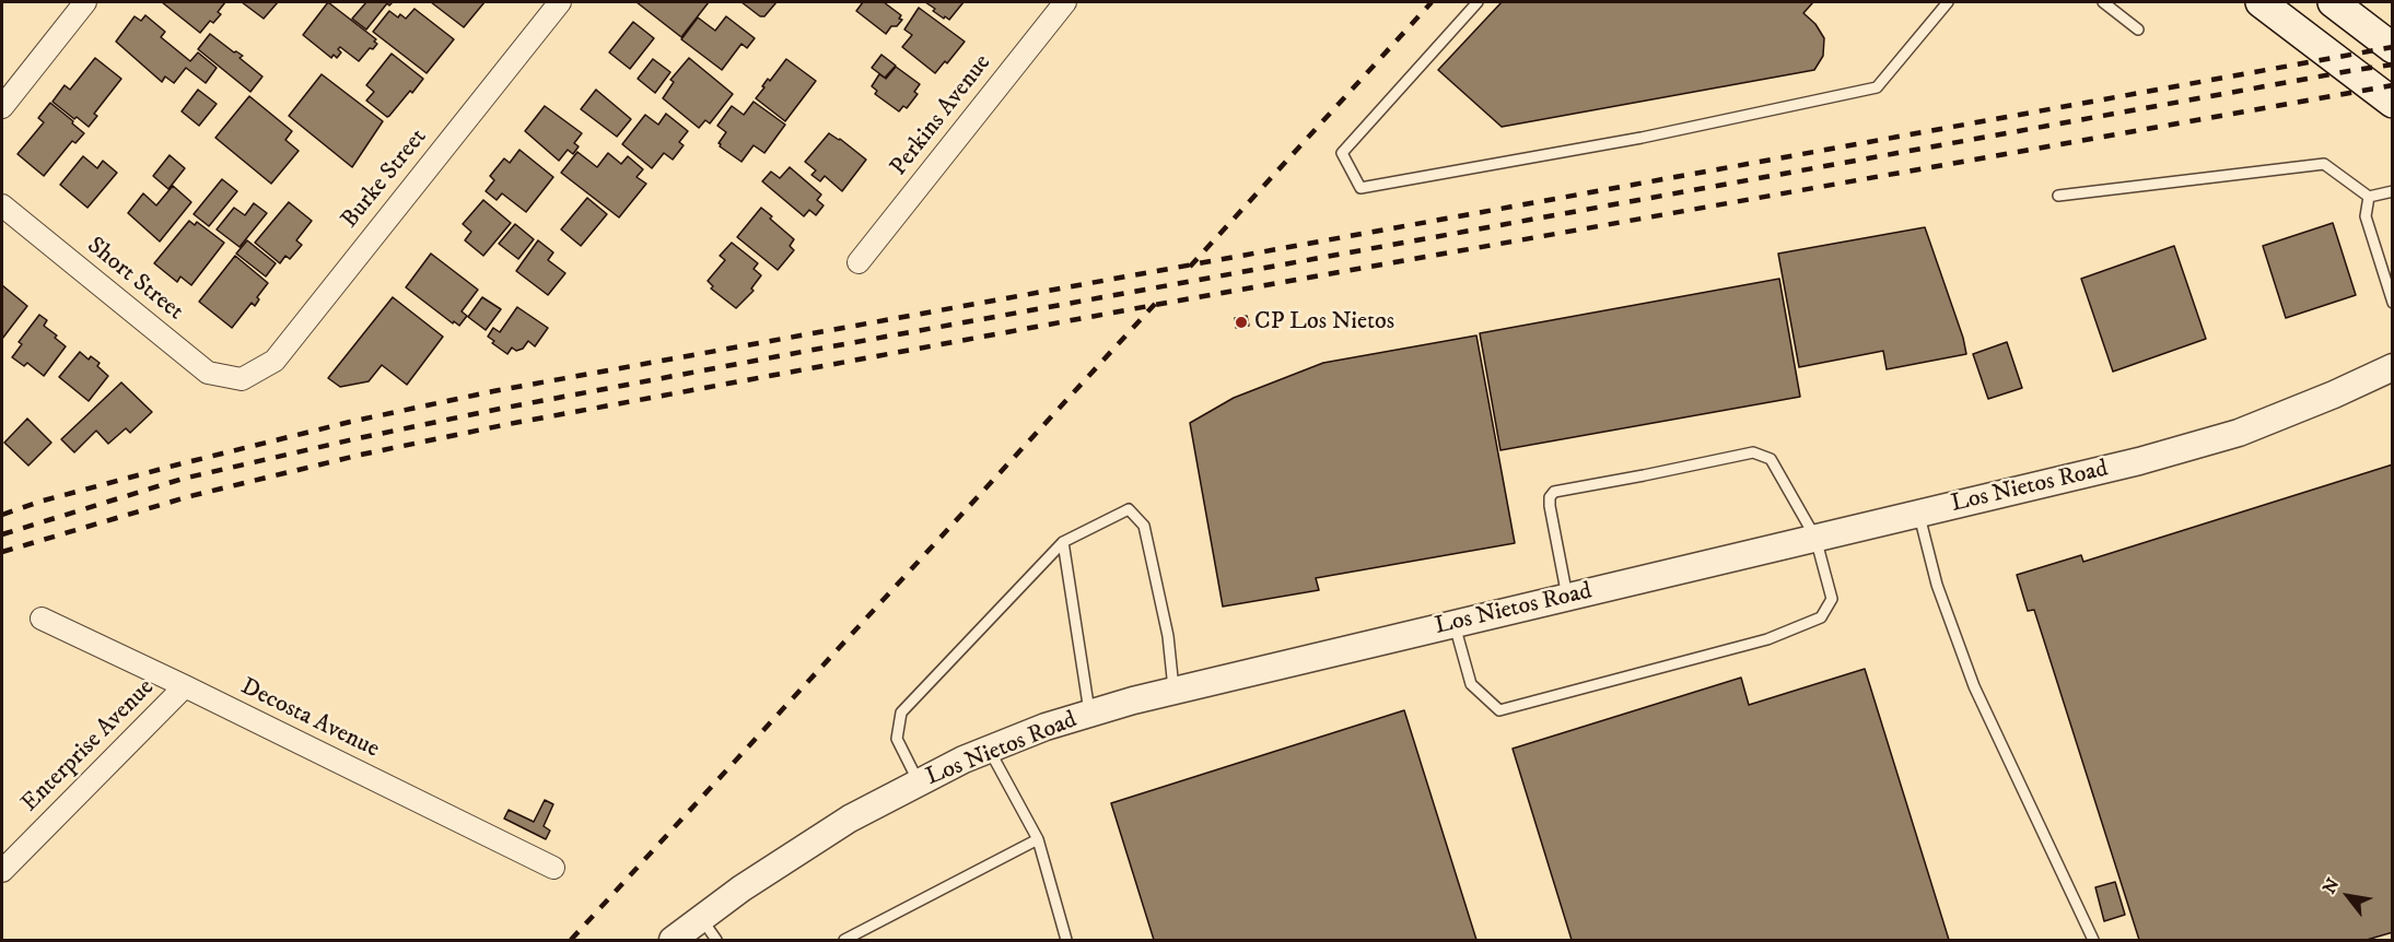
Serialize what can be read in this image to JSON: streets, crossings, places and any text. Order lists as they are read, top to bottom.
{
  "streets": {
    "street": [
      "Perkins Avenue",
      "Burke Street",
      "Short Street",
      "Los Nietos Road",
      "Decosta Avenue",
      "Enterprise Avenue"
    ]
  },
  "crossings": [
    ["Burke Street", "Short Street"],
    ["Decosta Avenue", "Enterprise Avenue"]
  ],
  "places": ["CP Los Nietos"],
  "north": "top left"
}
